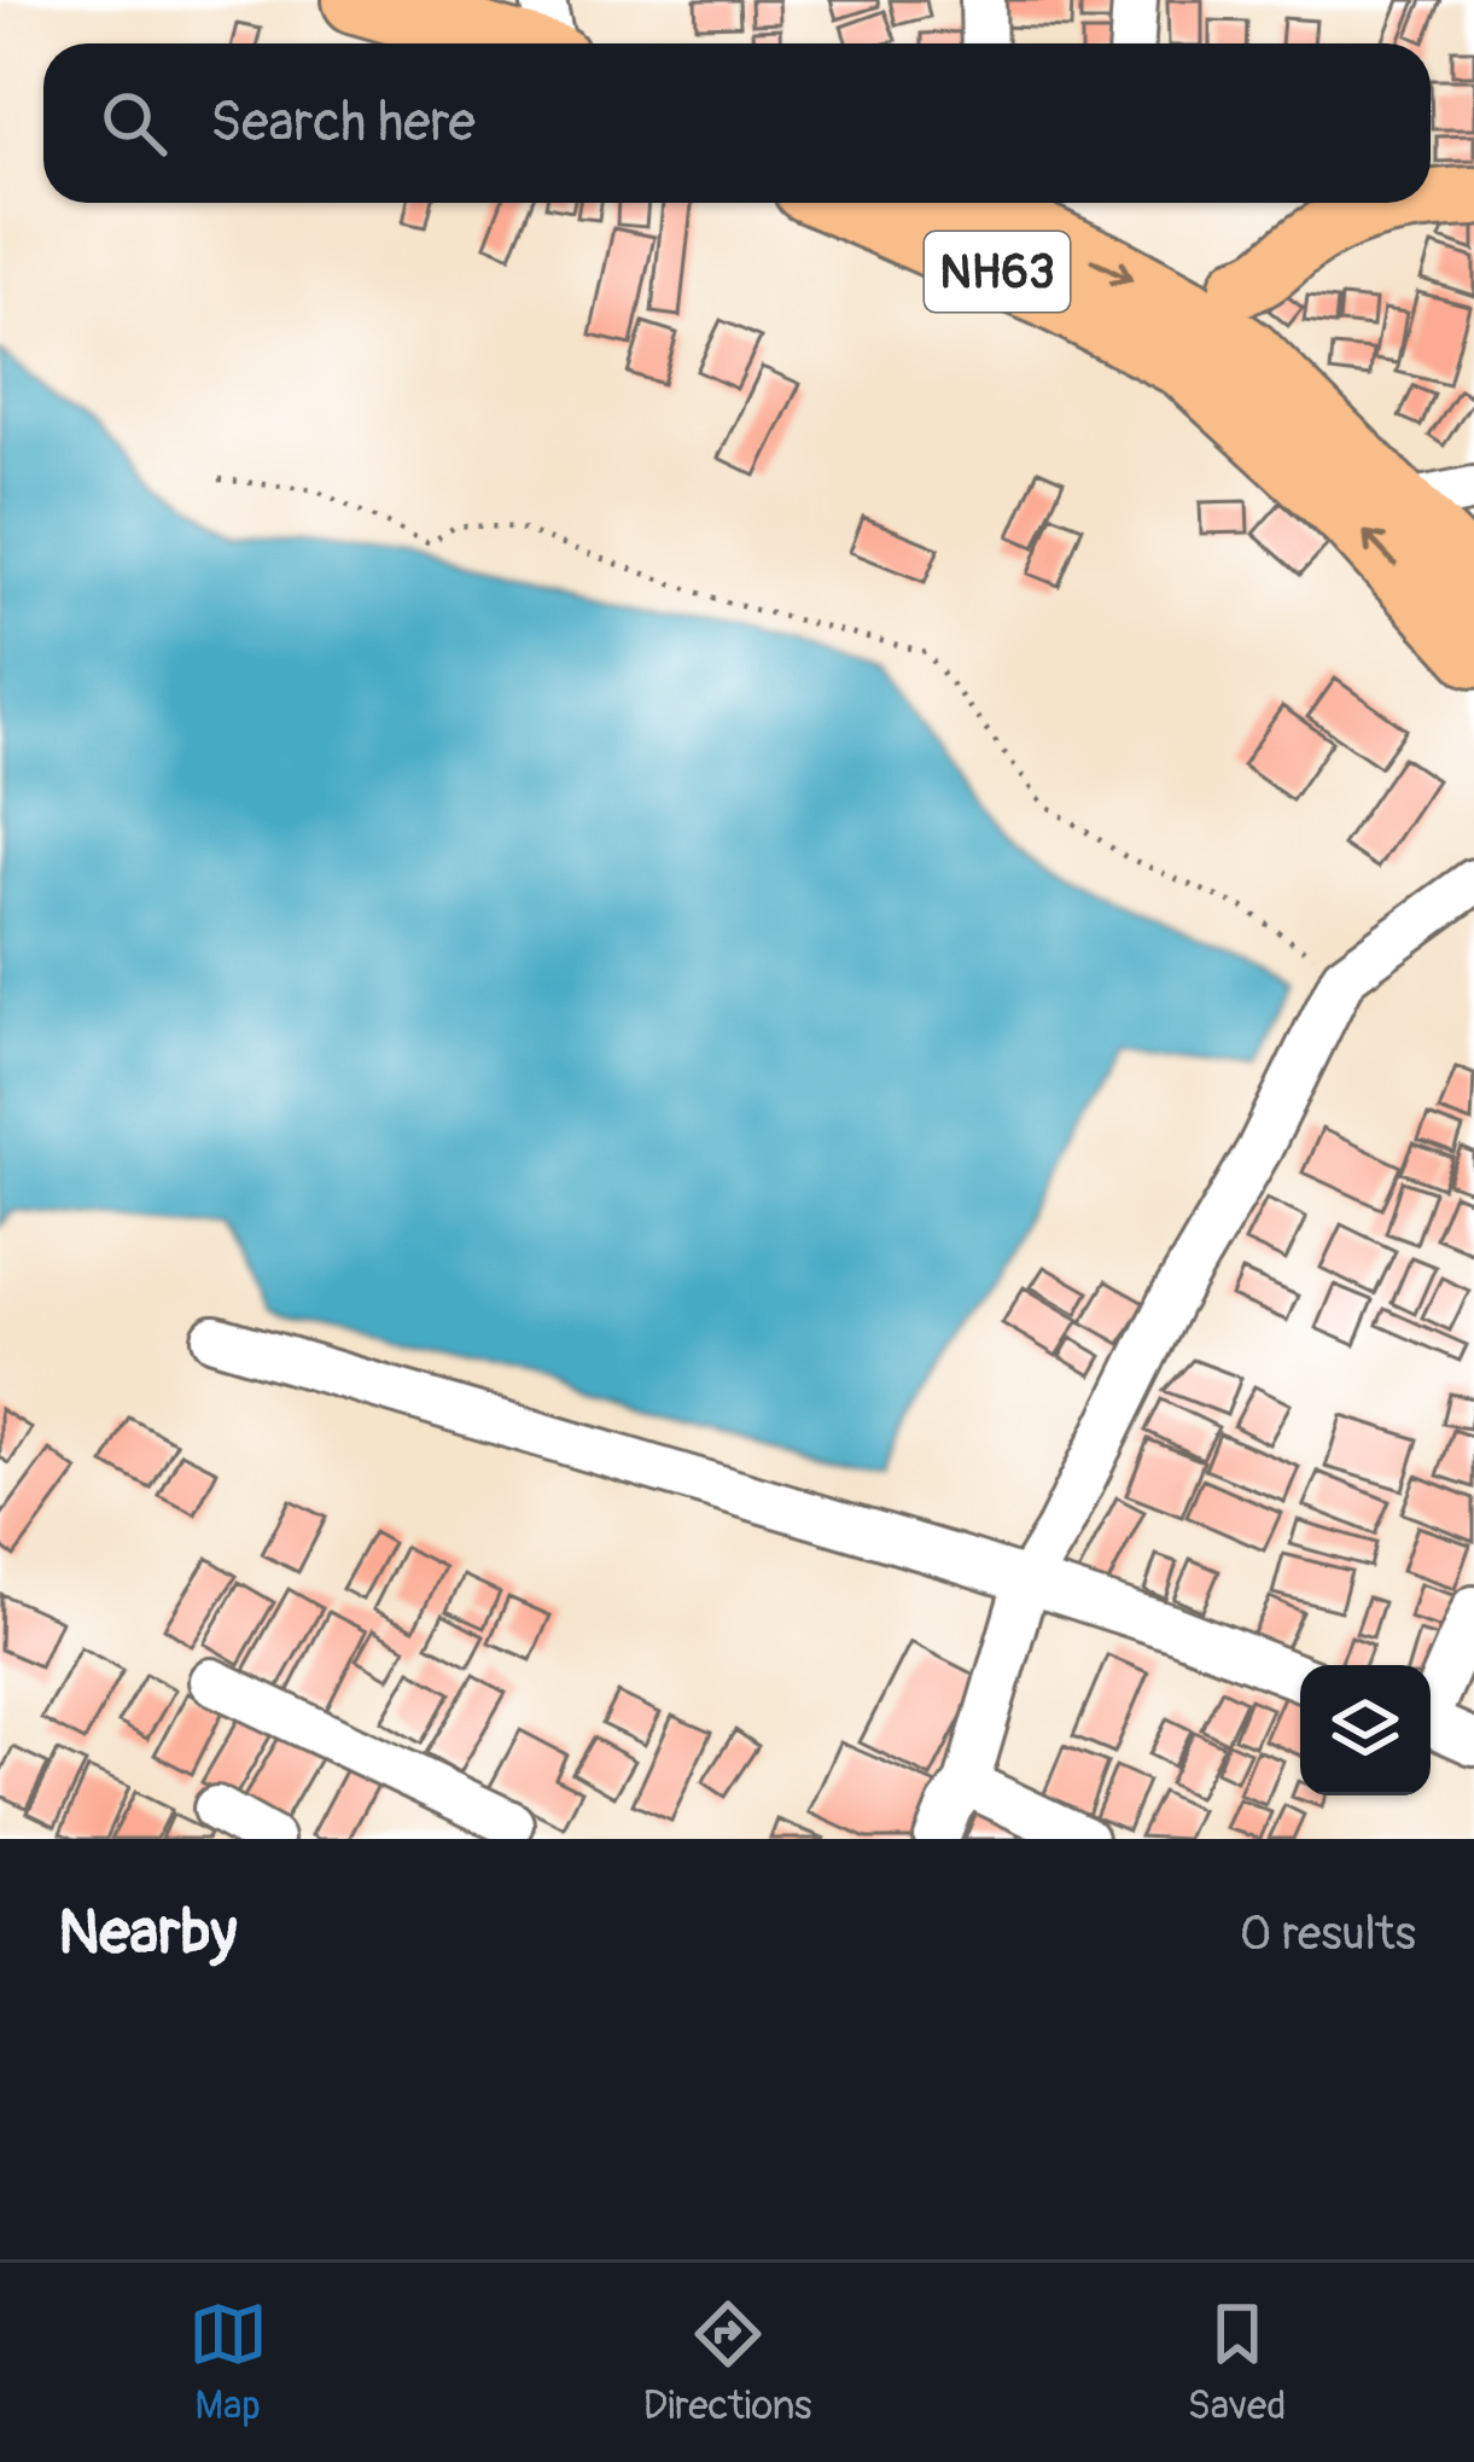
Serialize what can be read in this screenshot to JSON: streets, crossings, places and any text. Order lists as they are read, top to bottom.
{
  "streets": {
    "highway": ["NH63"]
  },
  "page": {
    "search": "Search here",
    "heading": ["Nearby", "0 results"],
    "nav": ["Map", "Directions", "Saved"]
  }
}
